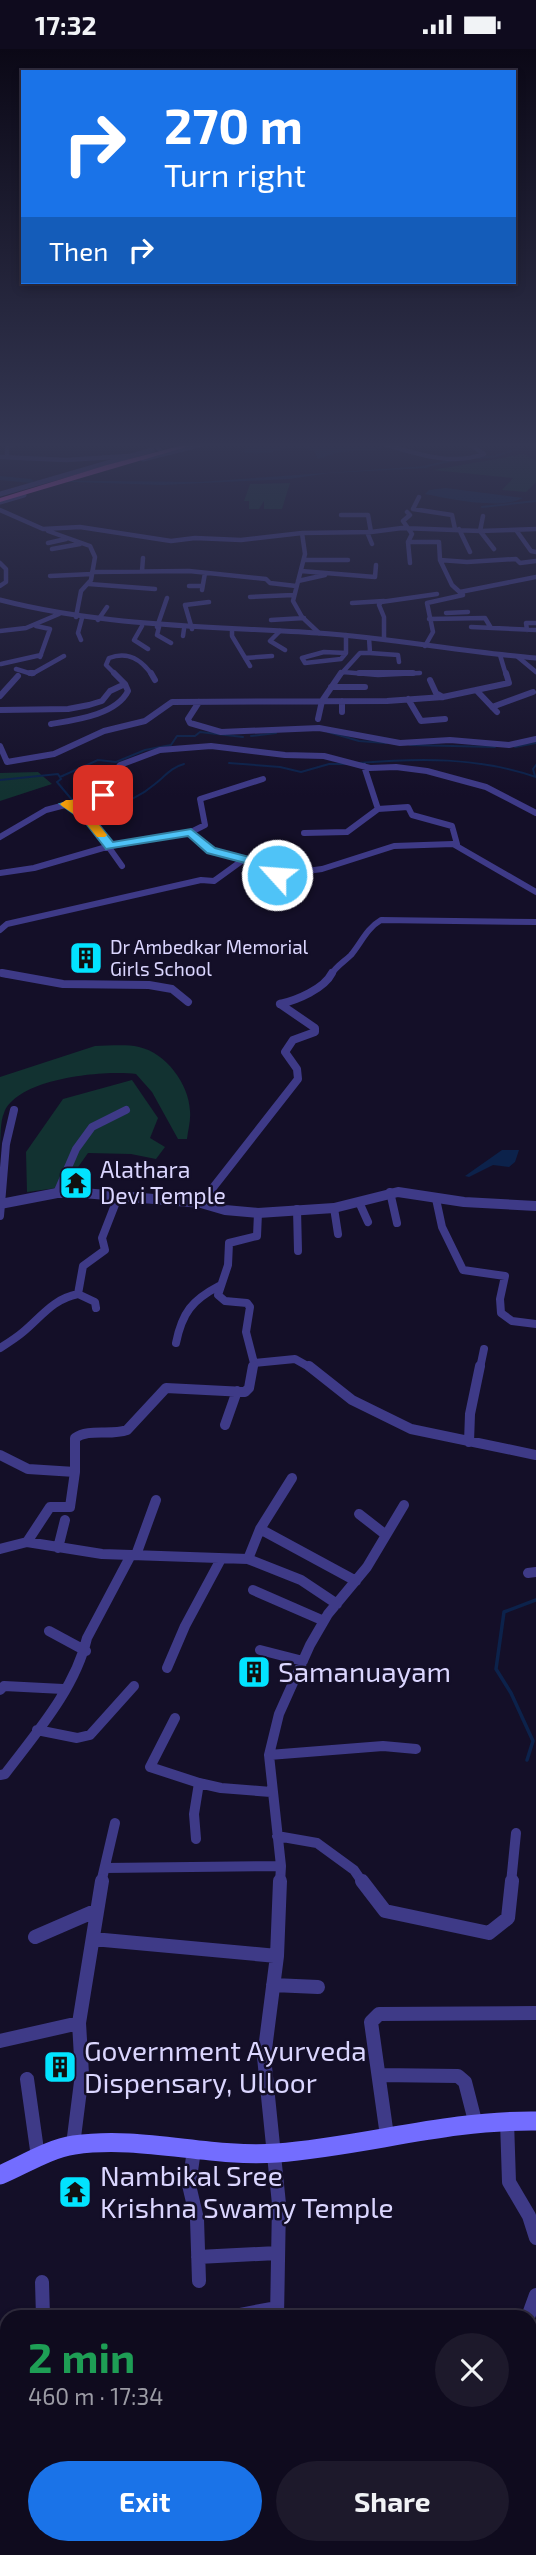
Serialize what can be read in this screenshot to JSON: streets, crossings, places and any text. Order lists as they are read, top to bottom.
{
  "places": {
    "building": ["Dr Ambedkar Memorial Girls School", "Samanuayam", "Government Ayurveda Dispensary, Ulloor"],
    "temple": ["Alathara Devi Temple", "Nambikal Sree Krishna Swamy Temple"]
  },
  "page": {
    "status": "17:32",
    "turn": ["270 m", "Turn right"],
    "then": "Then",
    "heading": ["2 min", "460 m · 17:34"],
    "buttons": ["Exit", "Share"]
  }
}
